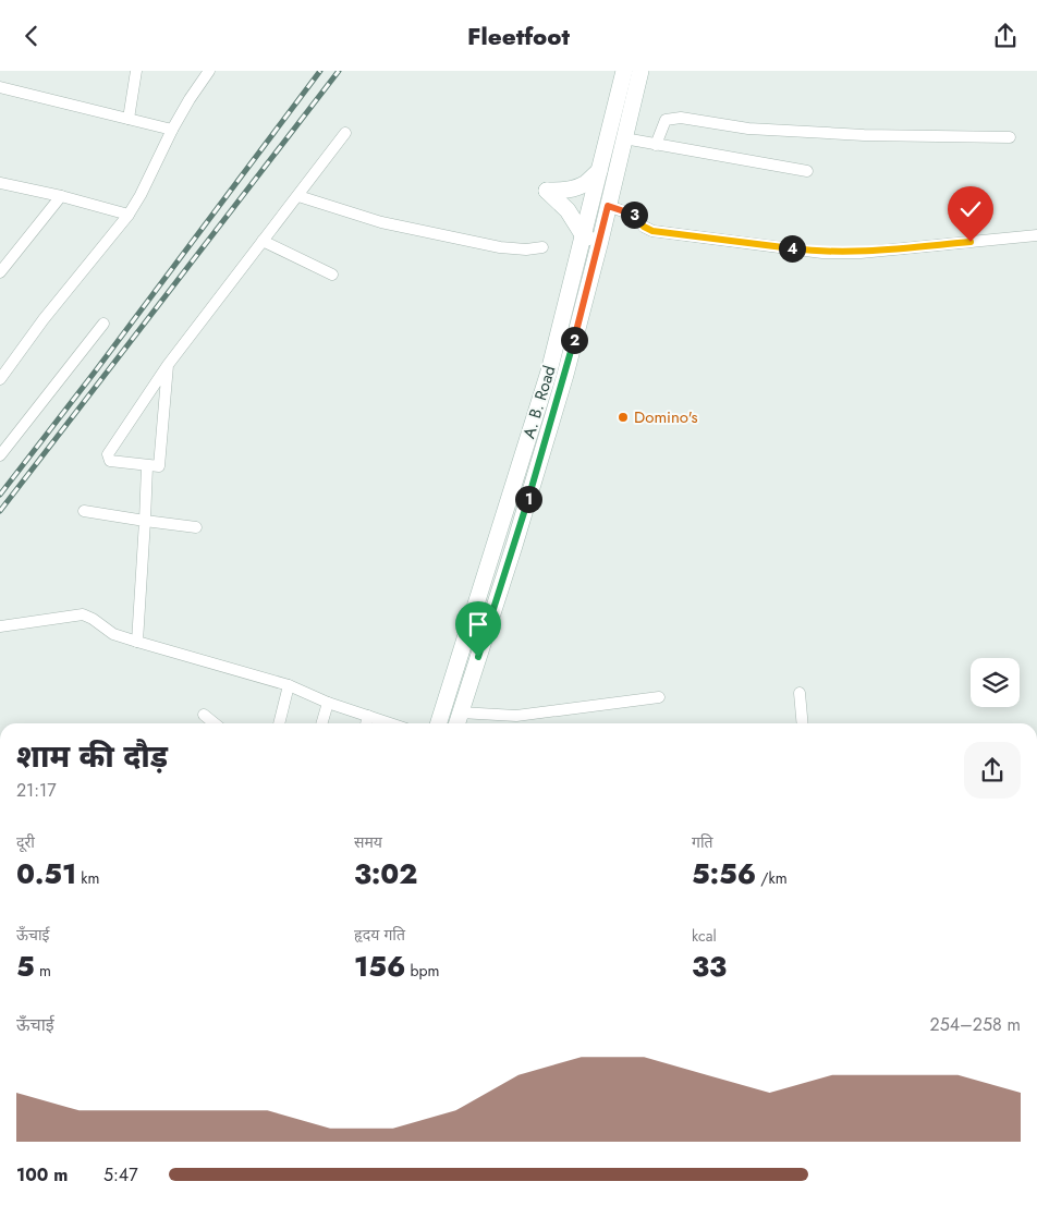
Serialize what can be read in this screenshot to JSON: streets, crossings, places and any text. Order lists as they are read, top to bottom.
{
  "streets": {
    "main road": ["A. B. Road"]
  },
  "places": ["Domino's"],
  "page": {
    "header": "Fleetfoot",
    "pins": [
      "3",
      "4",
      "2",
      "1"
    ],
    "heading": ["शाम की दौड़", "21:17"],
    "stats": [
      ["दूरी", "0.51 km"],
      ["समय", "3:02"],
      ["गति", "5:56 /km"],
      ["ऊँचाई", "5 m"],
      ["हृदय गति", "156 bpm"],
      ["kcal", "33"]
    ],
    "chart": ["ऊँचाई", "254–258 m"],
    "list": [
      {
        "name": "100 m",
        "note": "5:47"
      }
    ]
  }
}
